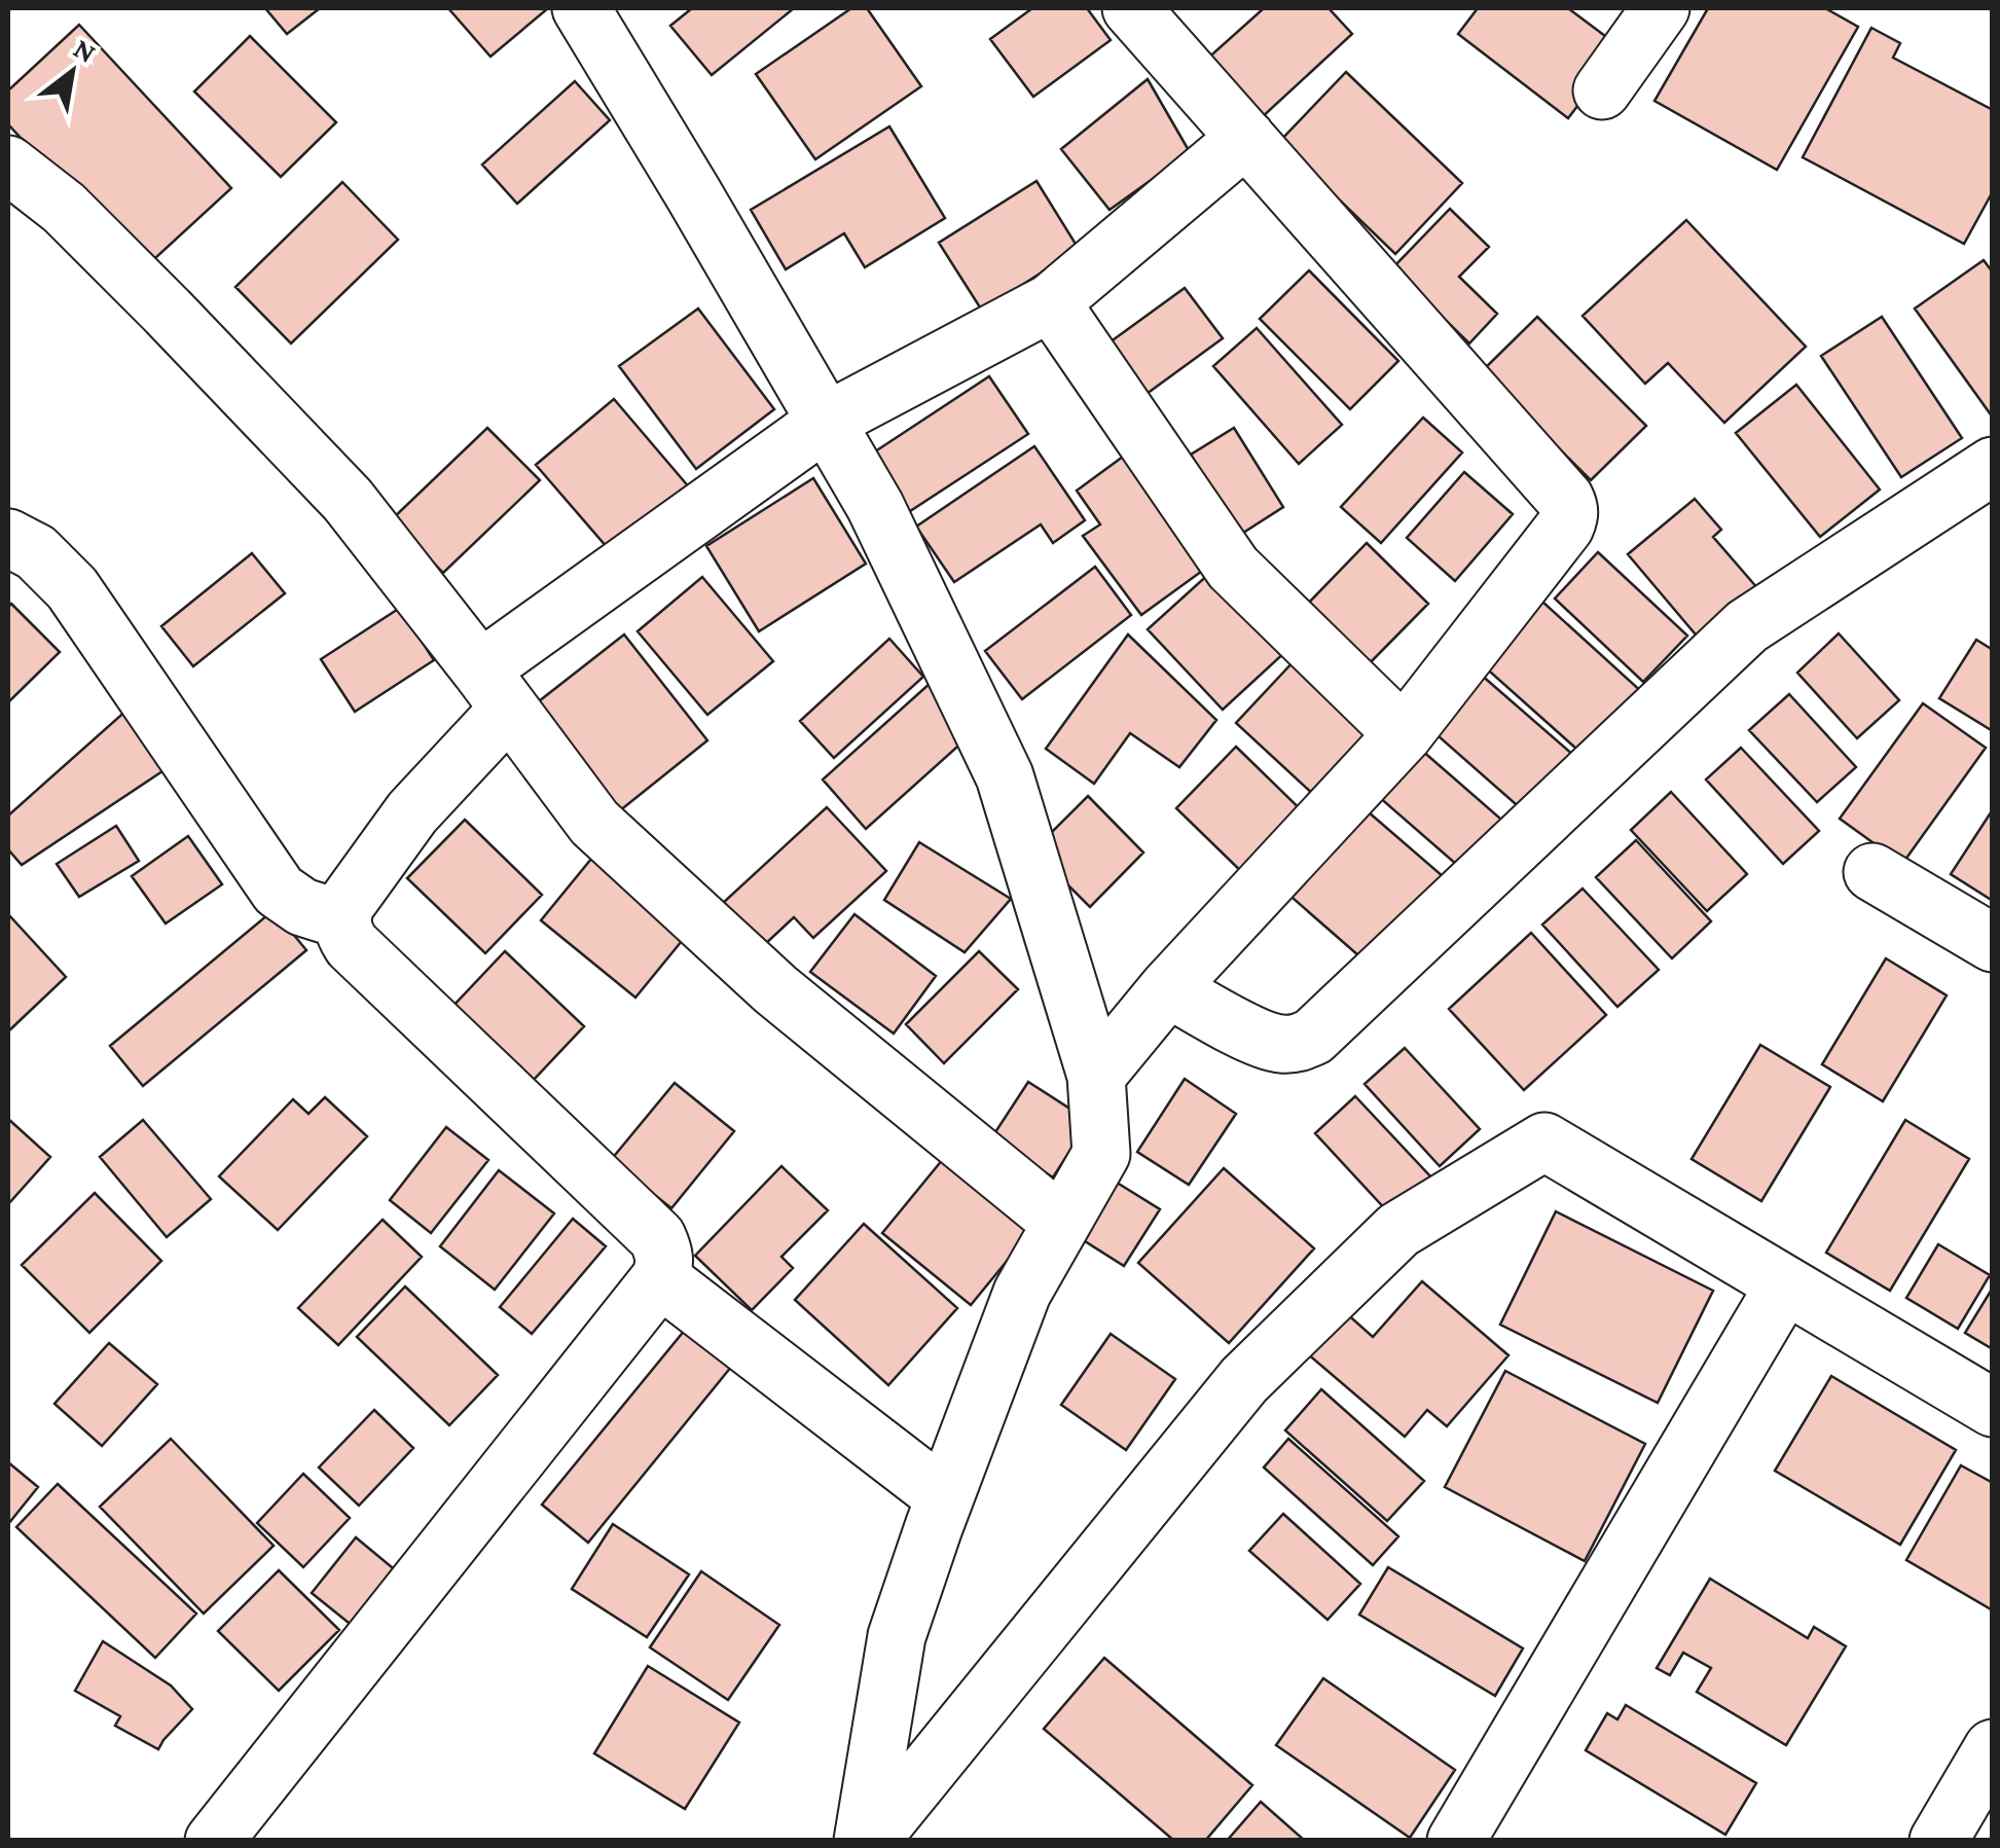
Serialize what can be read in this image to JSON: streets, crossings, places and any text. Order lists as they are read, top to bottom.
{
  "north": "top right"
}
